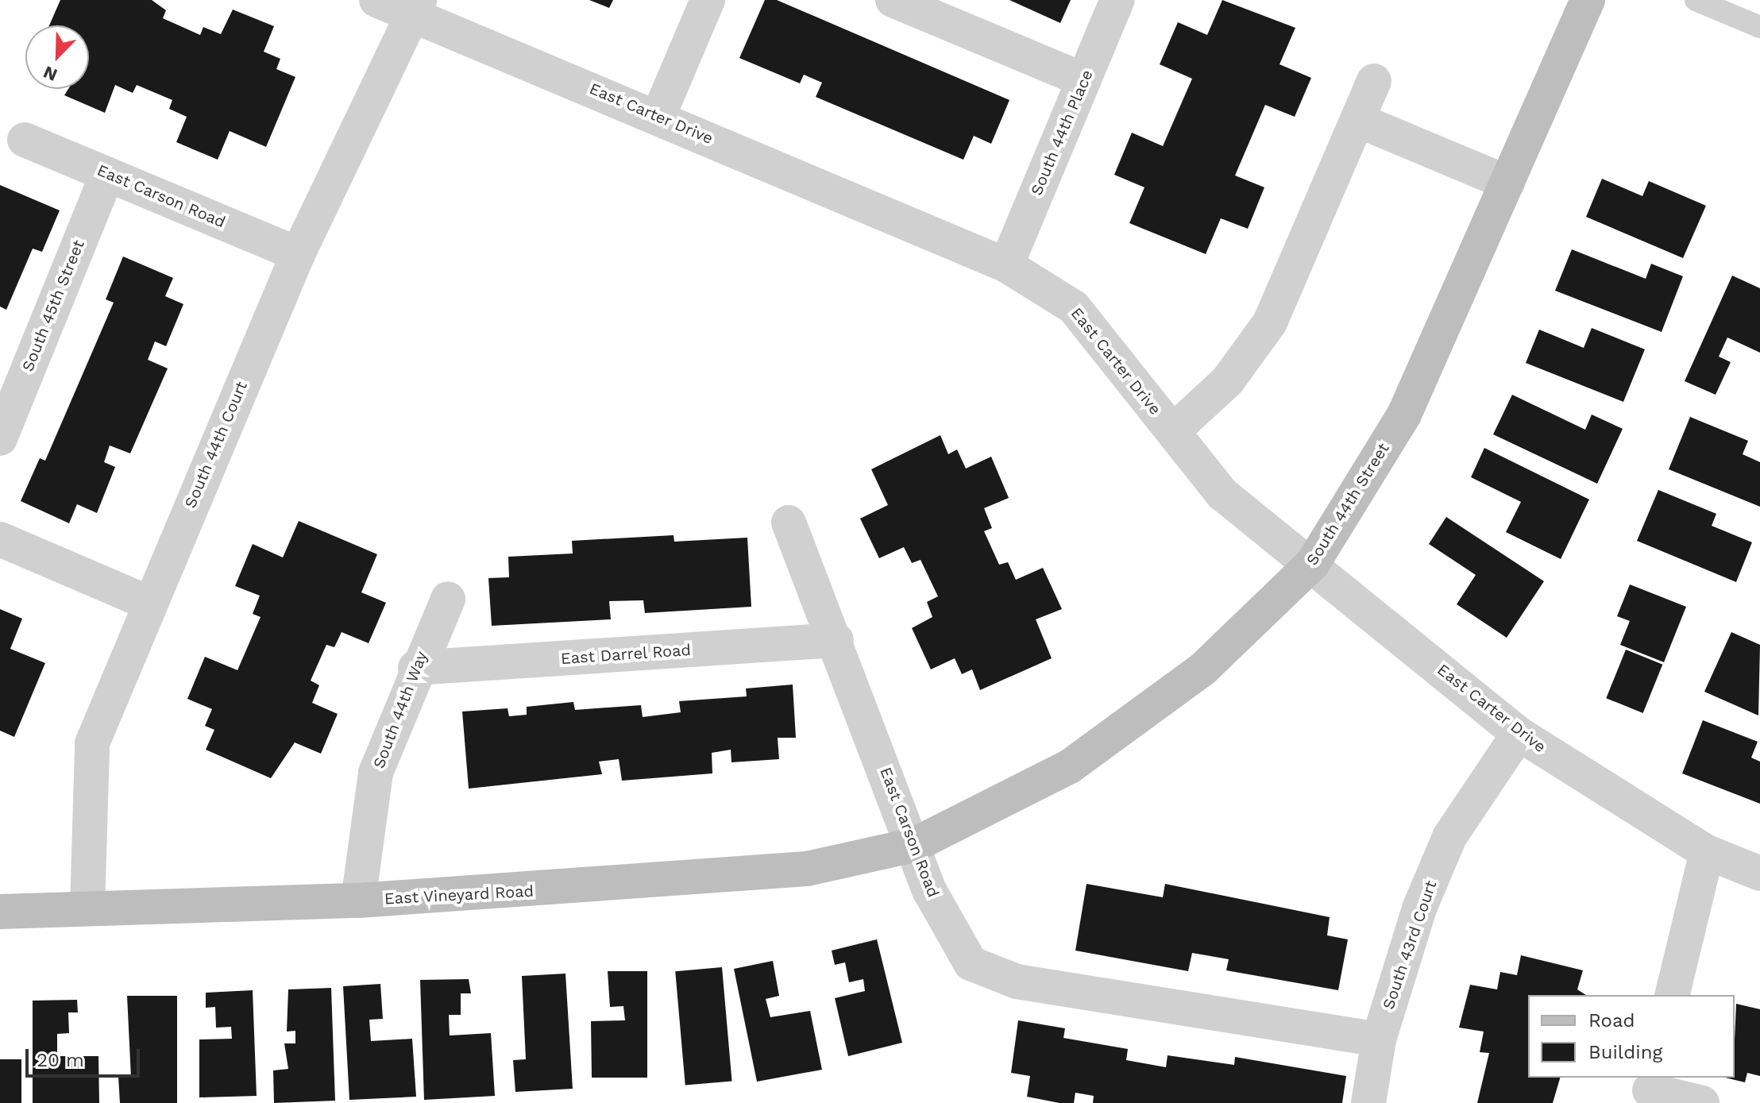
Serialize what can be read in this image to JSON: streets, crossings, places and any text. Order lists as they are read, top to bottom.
{
  "streets": {
    "street": [
      "East Carter Drive",
      "South 44th Place",
      "East Carson Road",
      "South 45th Street",
      "South 44th Court",
      "South 44th Street",
      "East Darrel Road",
      "South 44th Way",
      "East Vineyard Road",
      "South 43rd Court"
    ]
  },
  "crossings": [
    ["East Carter Drive", "South 44th Place"],
    ["East Carter Drive", "South 44th Court"],
    ["East Carter Drive", "South 44th Street"],
    ["East Carter Drive", "South 43rd Court"],
    ["East Carson Road", "South 45th Street"],
    ["East Carson Road", "South 44th Court"],
    ["East Carson Road", "South 44th Street"],
    ["East Carson Road", "East Darrel Road"],
    ["East Carson Road", "East Vineyard Road"],
    ["East Carson Road", "South 43rd Court"],
    ["South 44th Court", "East Vineyard Road"],
    ["South 44th Street", "East Vineyard Road"],
    ["East Darrel Road", "South 44th Way"],
    ["South 44th Way", "East Vineyard Road"]
  ],
  "legend": ["Road", "Building"],
  "scale_bar": "20 m",
  "north": "bottom left"
}
